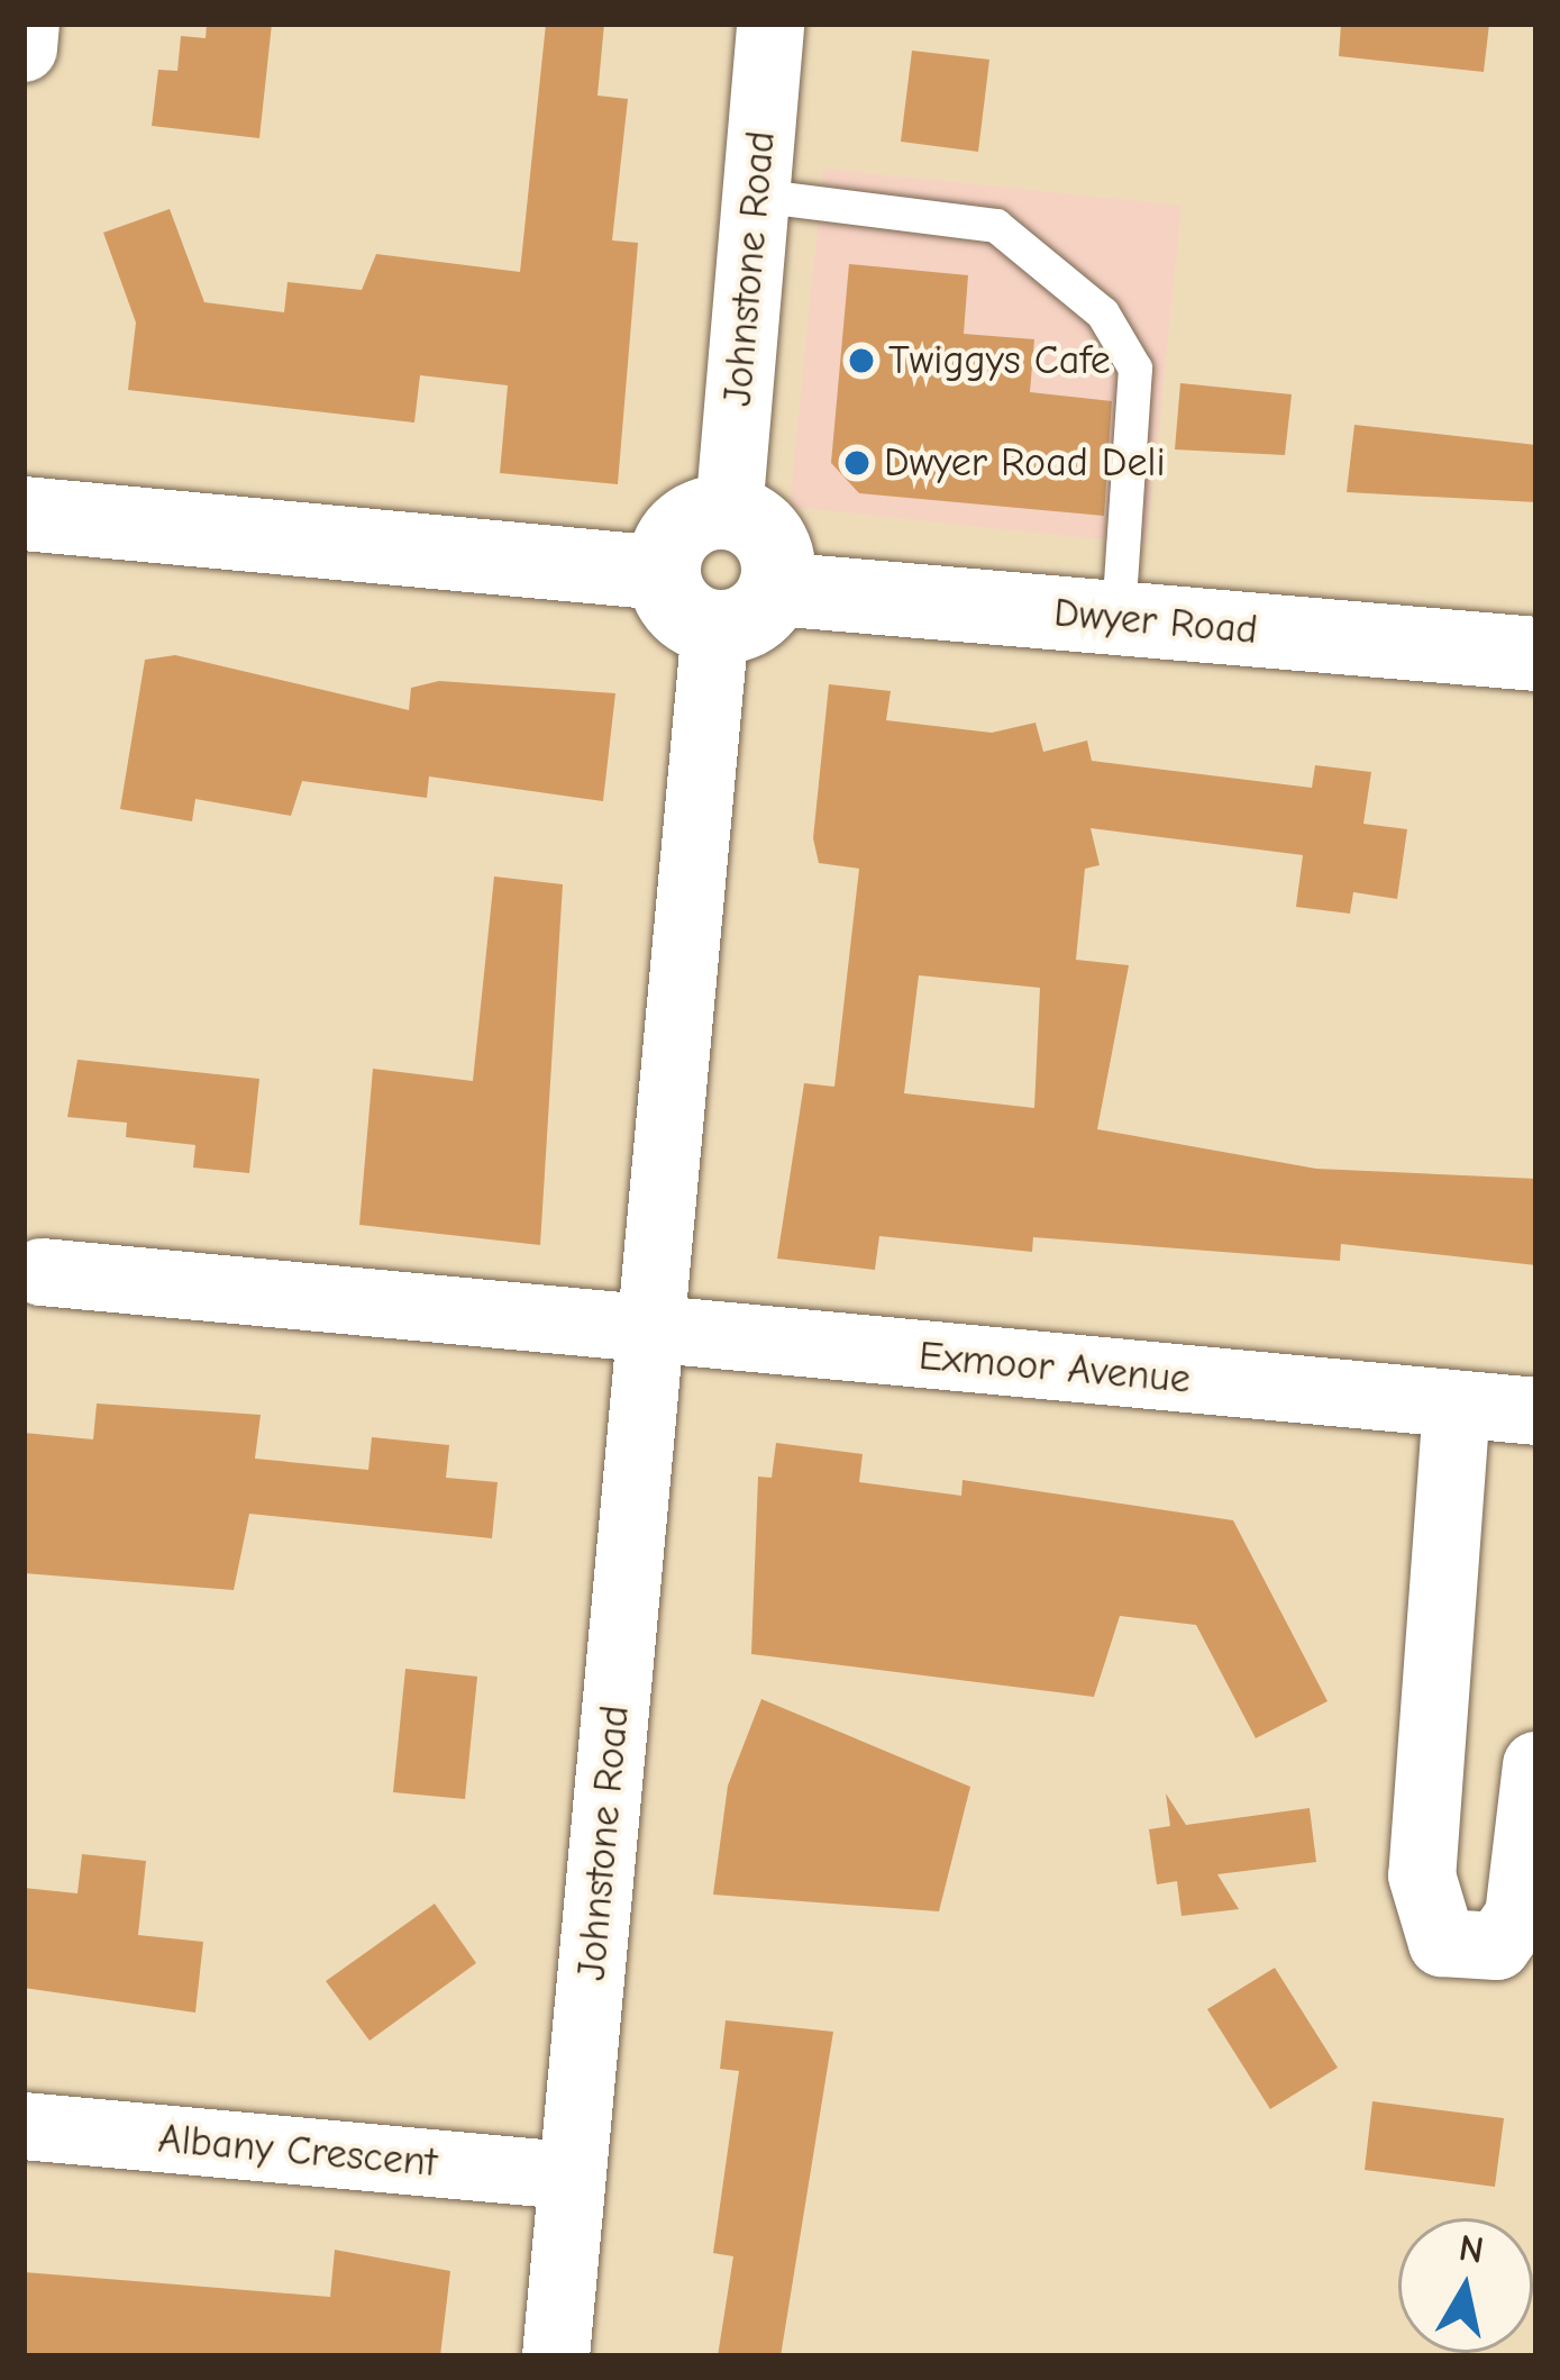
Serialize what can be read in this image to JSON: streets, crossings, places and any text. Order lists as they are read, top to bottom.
{
  "streets": {
    "street": [
      "Johnstone Road",
      "Dwyer Road",
      "Exmoor Avenue",
      "Albany Crescent"
    ]
  },
  "crossings": [
    ["Johnstone Road", "Dwyer Road"],
    ["Johnstone Road", "Exmoor Avenue"],
    ["Johnstone Road", "Albany Crescent"]
  ],
  "places": ["Twiggys Cafe", "Dwyer Road Deli"],
  "north": "top"
}
